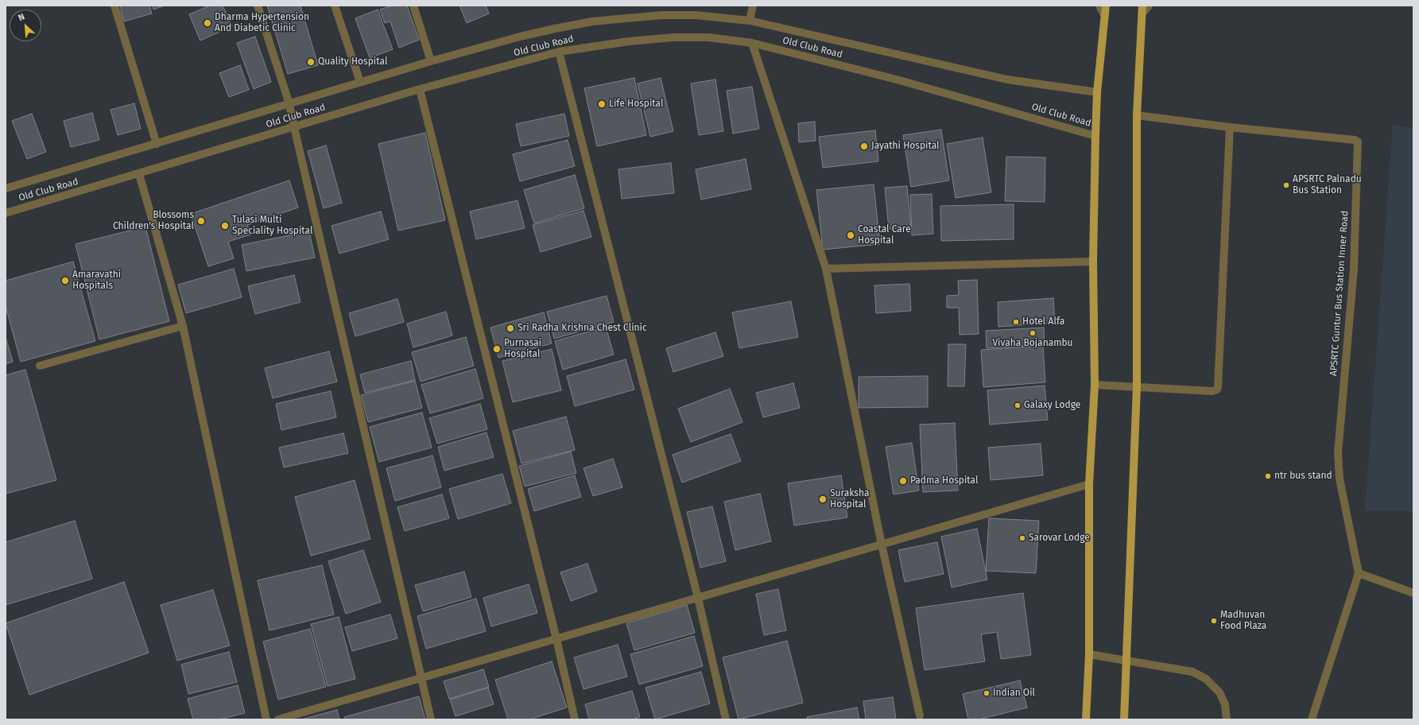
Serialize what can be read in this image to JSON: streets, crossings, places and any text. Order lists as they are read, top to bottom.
{
  "streets": {
    "street": ["Old Club Road", "APSRTC Guntur Bus Station Inner Road"]
  },
  "places": [
    "Dharma Hypertension And Diabetic Clinic",
    "Quality Hospital",
    "Life Hospital",
    "Jayathi Hospital",
    "APSRTC Palnadu Bus Station",
    "Blossoms Children's Hospital",
    "Tulasi Multi Speciality Hospital",
    "Coastal Care Hospital",
    "Amaravathi Hospitals",
    "Hotel Alfa",
    "Sri Radha Krishna Chest Clinic",
    "Vivaha Bojanambu",
    "Purnasai Hospital",
    "Galaxy Lodge",
    "ntr bus stand",
    "Padma Hospital",
    "Suraksha Hospital",
    "Sarovar Lodge",
    "Madhuvan Food Plaza",
    "Indian Oil"
  ],
  "north": "top left"
}
